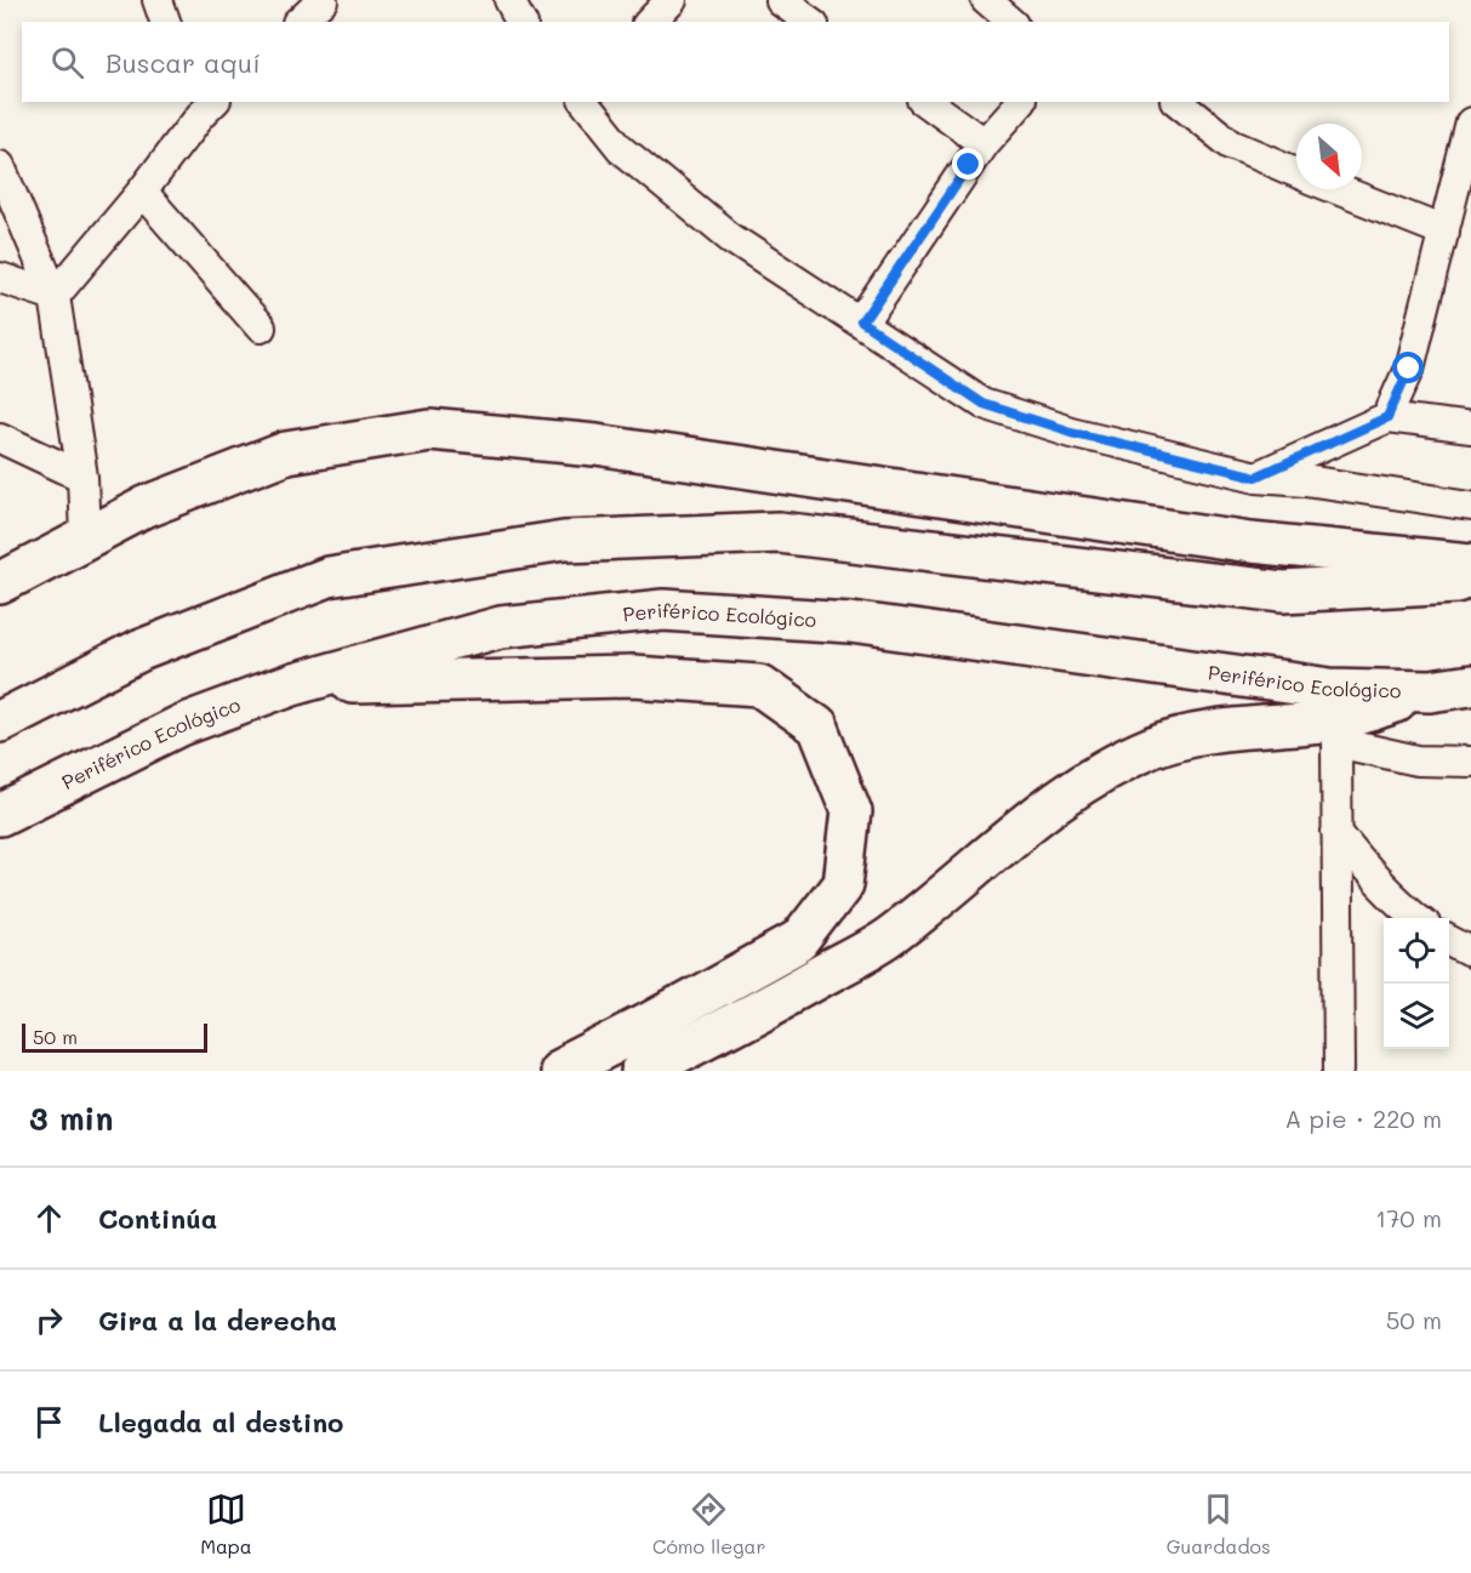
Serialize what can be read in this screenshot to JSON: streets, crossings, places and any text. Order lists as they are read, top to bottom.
{
  "streets": {
    "highway": ["Periférico Ecológico"]
  },
  "scale_bar": "50 m",
  "north": "bottom right",
  "page": {
    "search": "Buscar aquí",
    "scale": "50 m",
    "heading": ["3 min", "A pie · 220 m"],
    "list": [
      ["Continúa", "170 m"],
      ["Gira a la derecha", "50 m"],
      "Llegada al destino"
    ],
    "nav": ["Mapa", "Cómo llegar", "Guardados"]
  }
}
